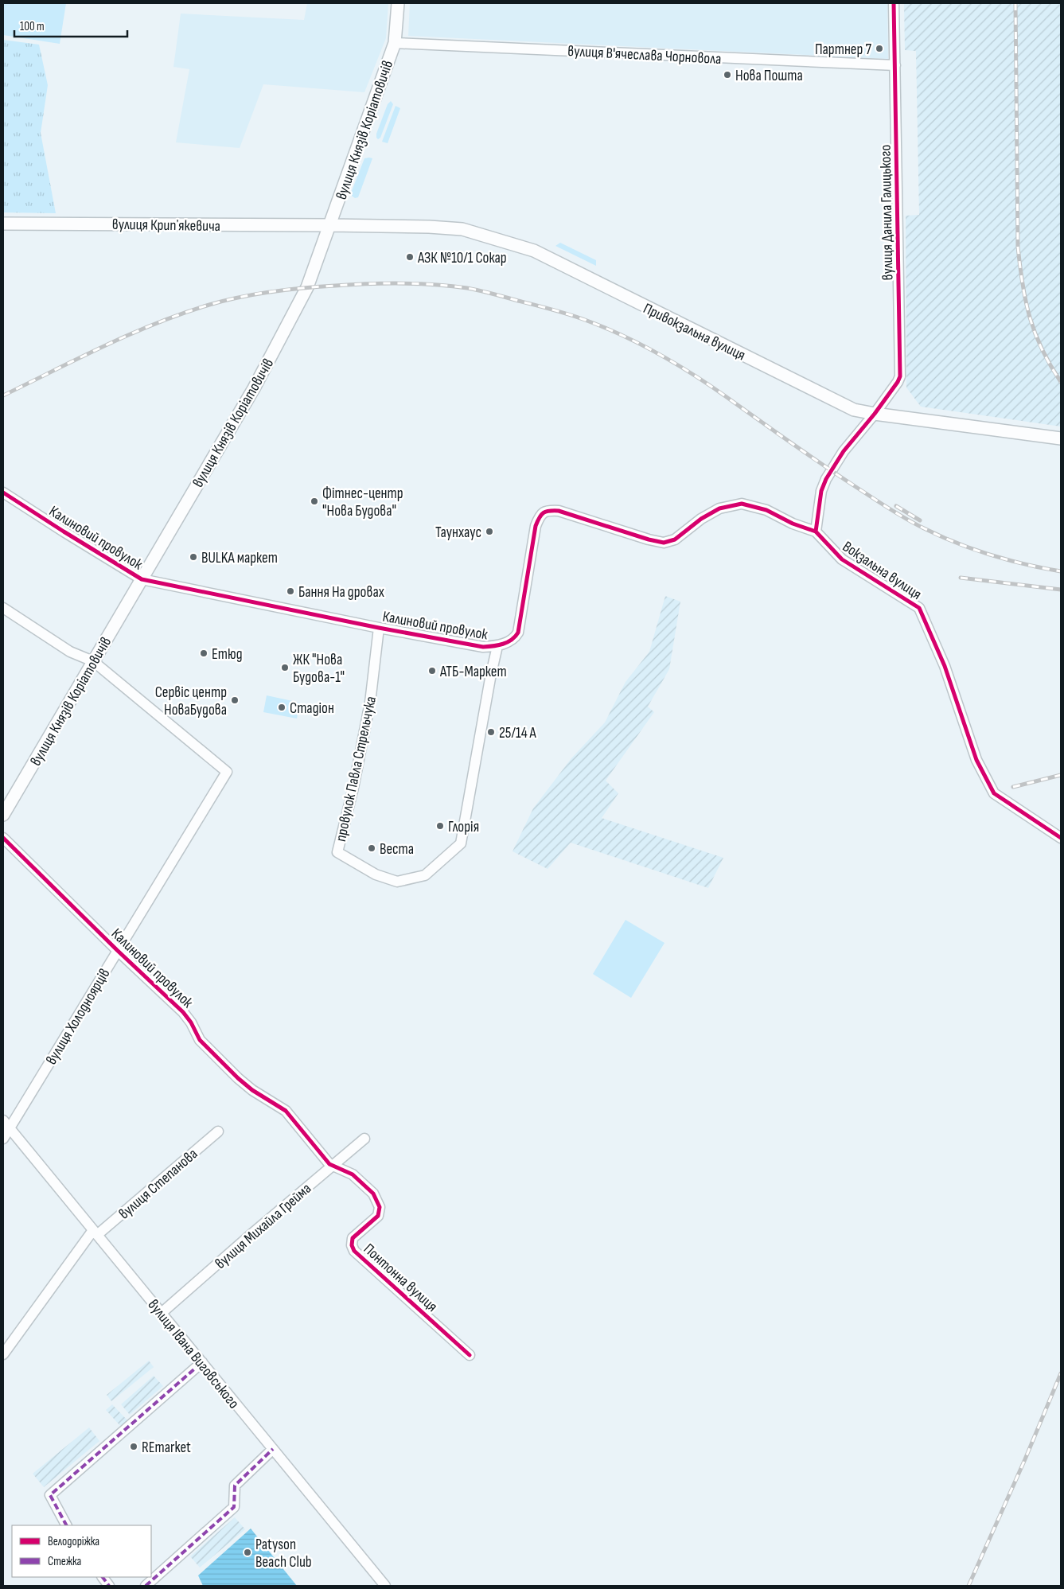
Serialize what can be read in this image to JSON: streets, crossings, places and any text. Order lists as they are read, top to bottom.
{
  "streets": {
    "main road": ["вулиця Князів Коріатовичів", "вулиця Крипʼякевича", "Привокзальна вулиця"],
    "street": [
      "вулиця В'ячеслава Чорновола",
      "вулиця Данила Галицького",
      "Калиновий провулок",
      "Вокзальна вулиця",
      "провулок Павла Стрельчука",
      "вулиця Холодноярців",
      "вулиця Степанова",
      "вулиця Михайла Грейма",
      "Понтонна вулиця",
      "вулиця Івана Виговського"
    ]
  },
  "crossings": [
    ["вулиця В'ячеслава Чорновола", "вулиця Князів Коріатовичів"],
    ["вулиця В'ячеслава Чорновола", "вулиця Данила Галицького"],
    ["вулиця Князів Коріатовичів", "вулиця Крипʼякевича"],
    ["вулиця Князів Коріатовичів", "Привокзальна вулиця"],
    ["вулиця Князів Коріатовичів", "Калиновий провулок"],
    ["вулиця Князів Коріатовичів", "вулиця Холодноярців"],
    ["вулиця Данила Галицького", "Привокзальна вулиця"],
    ["вулиця Крипʼякевича", "Привокзальна вулиця"],
    ["Калиновий провулок", "Вокзальна вулиця"],
    ["Калиновий провулок", "провулок Павла Стрельчука"],
    ["Калиновий провулок", "вулиця Холодноярців"],
    ["Калиновий провулок", "вулиця Михайла Грейма"],
    ["Калиновий провулок", "Понтонна вулиця"],
    ["вулиця Холодноярців", "вулиця Івана Виговського"],
    ["вулиця Степанова", "вулиця Івана Виговського"],
    ["вулиця Михайла Грейма", "Понтонна вулиця"],
    ["вулиця Михайла Грейма", "вулиця Івана Виговського"]
  ],
  "places": [
    "Партнер 7",
    "Нова Пошта",
    "АЗК №10/1 Сокар",
    "Фітнес-центр \"Нова Будова\"",
    "Таунхаус",
    "BULKA маркет",
    "Бання На дровах",
    "Етюд",
    "ЖК \"Нова Будова-1\"",
    "АТБ-Маркет",
    "Сервіс центр НоваБудова",
    "Стадіон",
    "25/14 А",
    "Глорія",
    "Веста",
    "REmarket",
    "Patyson Beach Club"
  ],
  "legend": ["Велодоріжка", "Стежка"],
  "scale_bar": "100 m"
}
